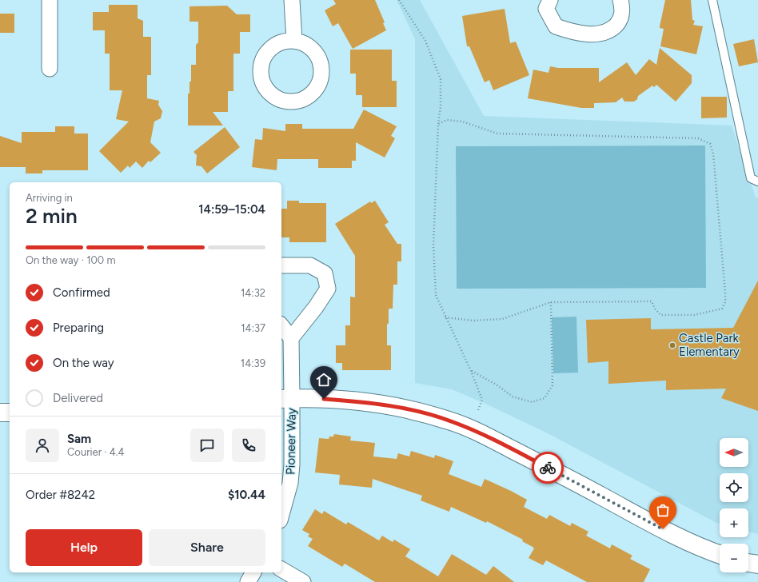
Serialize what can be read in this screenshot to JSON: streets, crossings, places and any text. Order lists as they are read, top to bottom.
{
  "streets": {
    "street": ["Pioneer Way"]
  },
  "places": ["Castle Park Elementary"],
  "north": "left",
  "page": {
    "heading": ["2 min", "Arriving in", "14:59–15:04"],
    "panel": [
      "Sam",
      "Courier · 4.4",
      "Order #8242",
      "$10.44"
    ],
    "bar": "On the way · 100 m",
    "list": [
      ["Confirmed", "14:32"],
      ["Preparing", "14:37"],
      ["On the way", "14:39"],
      "Delivered"
    ],
    "map_buttons": ["+", "−"],
    "buttons": ["Help", "Share"]
  }
}
